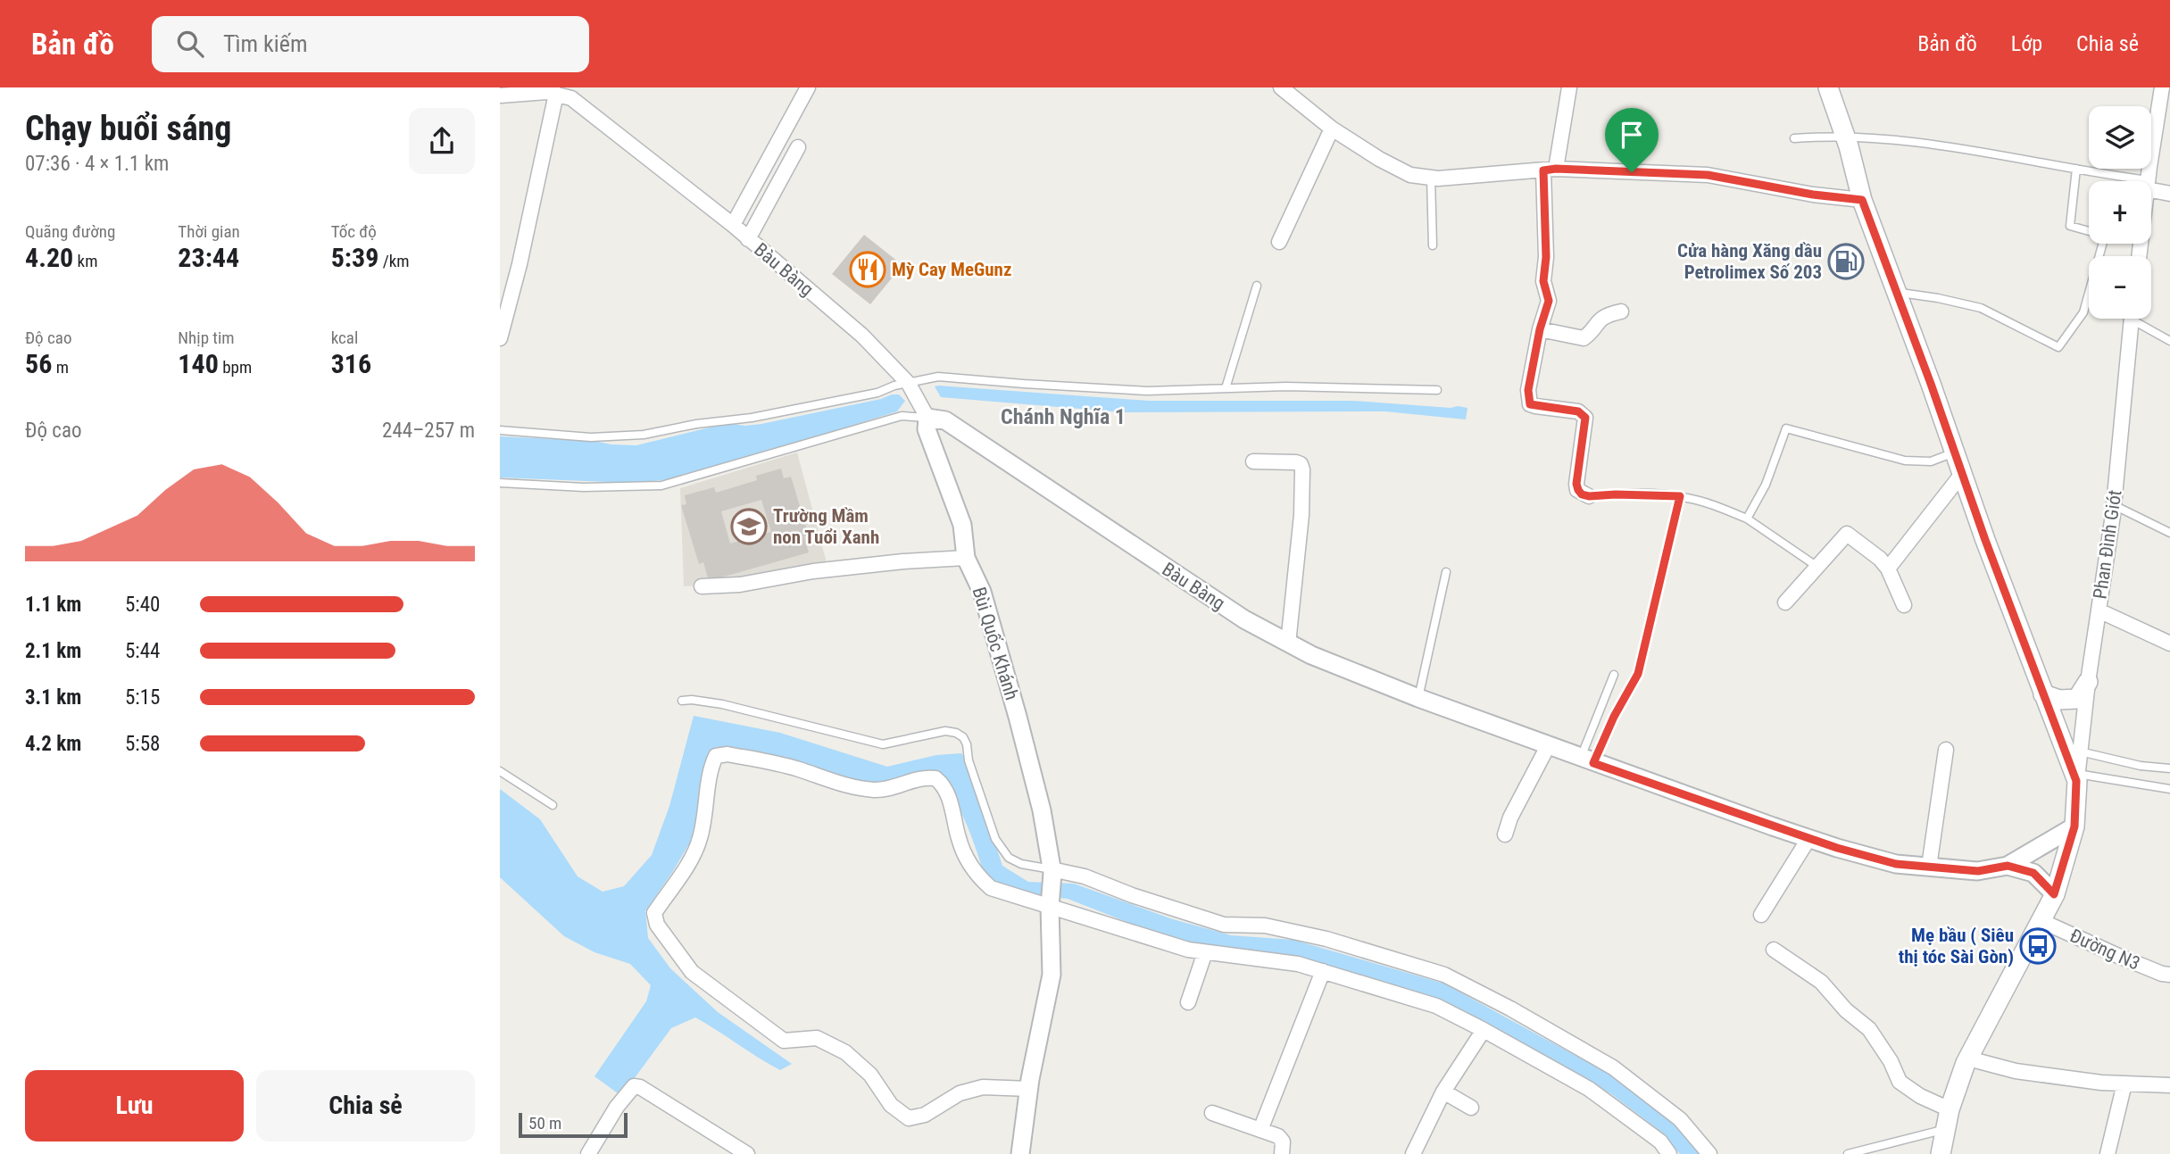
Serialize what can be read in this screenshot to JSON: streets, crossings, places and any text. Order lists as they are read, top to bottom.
{
  "streets": {
    "street": [
      "Bàu Bàng",
      "Phan Đình Giót",
      "Bùi Quốc Khánh",
      "Đường N3"
    ]
  },
  "crossings": [
    ["Bàu Bàng", "Bùi Quốc Khánh"]
  ],
  "districts": ["Chánh Nghĩa 1"],
  "places": {
    "fuel station": ["Cửa hàng Xăng dầu Petrolimex Số 203"],
    "restaurant": ["Mỳ Cay MeGunz"],
    "school or university": ["Trường Mầm non Tuổi Xanh"],
    "bus stop": ["Mẹ bầu ( Siêu thị tóc Sài Gòn)"]
  },
  "scale_bar": "50 m",
  "page": {
    "header": "Bản đồ",
    "search": "Tìm kiếm",
    "nav": ["Bản đồ", "Lớp", "Chia sẻ"],
    "heading": ["Chạy buổi sáng", "07:36 · 4 × 1.1 km"],
    "map_buttons": ["+", "−"],
    "stats": [
      ["Quãng đường", "4.20 km"],
      ["Thời gian", "23:44"],
      ["Tốc độ", "5:39 /km"],
      ["Độ cao", "56 m"],
      ["Nhịp tim", "140 bpm"],
      ["kcal", "316"]
    ],
    "chart": ["Độ cao", "244–257 m"],
    "list": [
      {
        "name": "1.1 km",
        "note": "5:40"
      },
      {
        "name": "2.1 km",
        "note": "5:44"
      },
      {
        "name": "3.1 km",
        "note": "5:15"
      },
      {
        "name": "4.2 km",
        "note": "5:58"
      }
    ],
    "buttons": ["Lưu", "Chia sẻ"],
    "scale": "50 m"
  }
}
